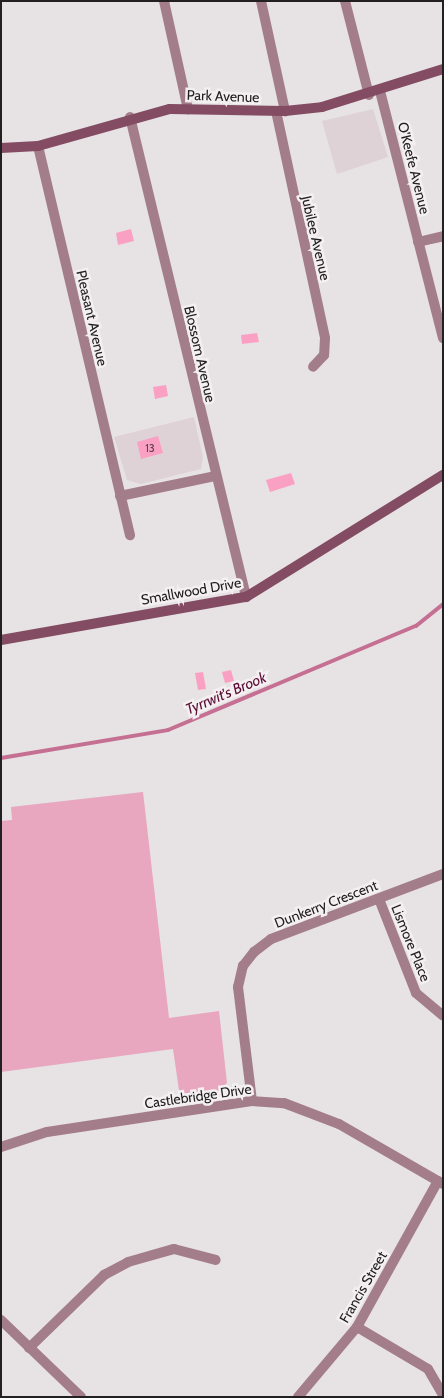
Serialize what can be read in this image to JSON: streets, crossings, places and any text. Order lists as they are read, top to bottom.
{
  "streets": {
    "street": [
      "Park Avenue",
      "O'Keefe Avenue",
      "Jubilee Avenue",
      "Pleasant Avenue",
      "Blossom Avenue",
      "Smallwood Drive",
      "Dunkerry Crescent",
      "Lismore Place",
      "Castlebridge Drive",
      "Francis Street"
    ]
  },
  "crossings": [
    ["Park Avenue", "O'Keefe Avenue"],
    ["Park Avenue", "Jubilee Avenue"],
    ["Park Avenue", "Pleasant Avenue"],
    ["Park Avenue", "Blossom Avenue"],
    ["Blossom Avenue", "Smallwood Drive"],
    ["Dunkerry Crescent", "Lismore Place"],
    ["Dunkerry Crescent", "Castlebridge Drive"],
    ["Castlebridge Drive", "Francis Street"]
  ],
  "water": ["Tyrrwit's Brook"],
  "house_numbers": ["13"]
}
